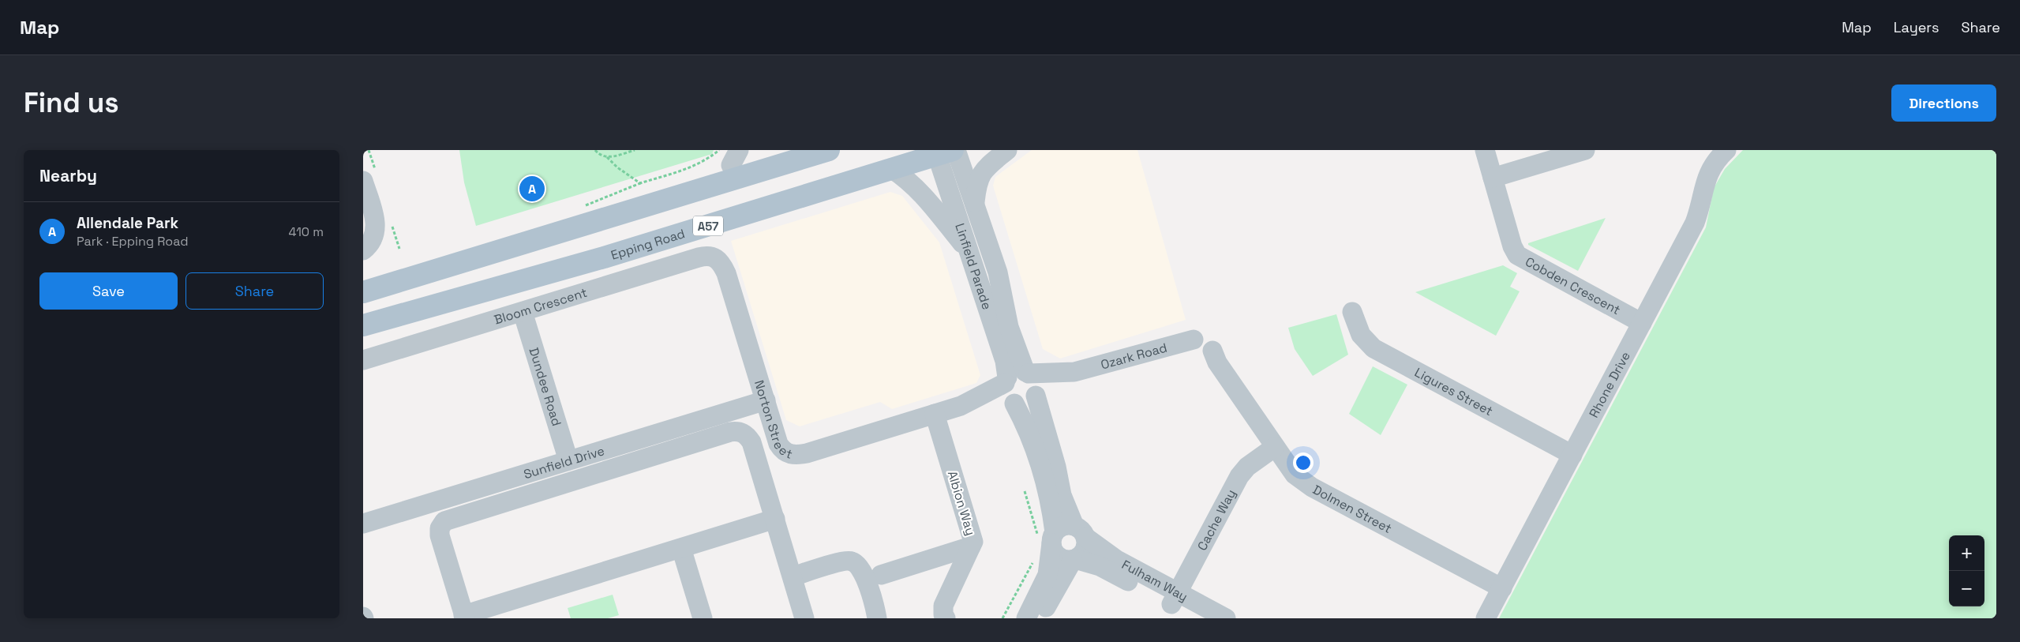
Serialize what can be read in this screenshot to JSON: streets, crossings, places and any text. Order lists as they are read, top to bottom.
{
  "streets": {
    "main road": ["A57", "Epping Road"],
    "street": [
      "Linfield Parade",
      "Cobden Crescent",
      "Bloom Crescent",
      "Ozark Road",
      "Rhone Drive",
      "Dundee Road",
      "Ligures Street",
      "Norton Street",
      "Sunfield Drive",
      "Albion Way",
      "Dolmen Street",
      "Cache Way",
      "Fulham Way"
    ]
  },
  "crossings": [
    ["Epping Road", "Linfield Parade"],
    ["Linfield Parade", "Norton Street"],
    ["Linfield Parade", "Fulham Way"],
    ["Cobden Crescent", "Rhone Drive"],
    ["Bloom Crescent", "Dundee Road"],
    ["Bloom Crescent", "Norton Street"],
    ["Rhone Drive", "Ligures Street"],
    ["Rhone Drive", "Dolmen Street"],
    ["Dundee Road", "Sunfield Drive"],
    ["Norton Street", "Sunfield Drive"],
    ["Norton Street", "Albion Way"],
    ["Dolmen Street", "Cache Way"],
    ["Cache Way", "Fulham Way"]
  ],
  "page": {
    "header": "Map",
    "nav": ["Map", "Layers", "Share"],
    "buttons": [
      "Directions",
      ["Save", "Share"]
    ],
    "title": "Find us",
    "heading": "Nearby",
    "pins": "A",
    "list": [
      {
        "mark": "A",
        "name": "Allendale Park",
        "note": "Park · Epping Road",
        "value": "410 m"
      }
    ],
    "map_buttons": ["+", "−"]
  }
}
